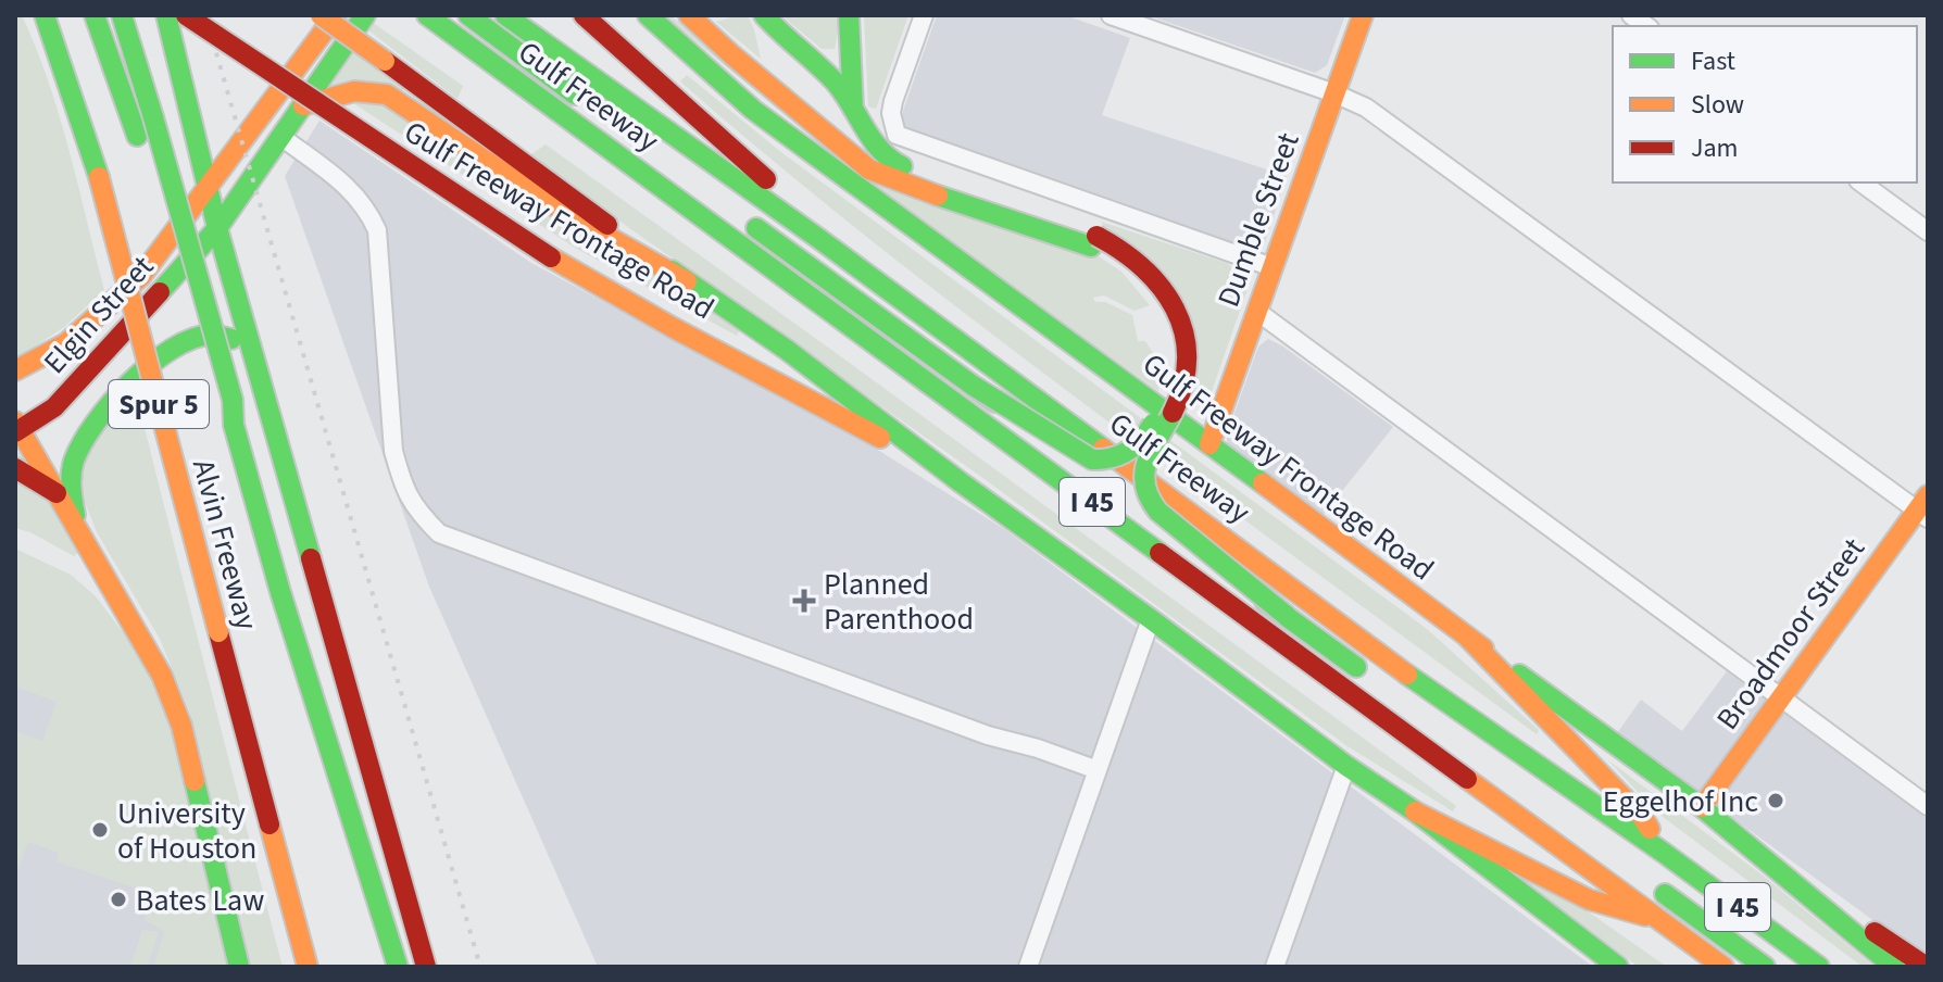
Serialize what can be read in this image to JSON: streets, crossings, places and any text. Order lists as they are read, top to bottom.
{
  "streets": {
    "main road": [
      "Gulf Freeway",
      "Gulf Freeway Frontage Road",
      "Dumble Street",
      "Elgin Street",
      "Spur 5",
      "I 45",
      "Alvin Freeway",
      "Broadmoor Street"
    ]
  },
  "crossings": [
    ["Gulf Freeway Frontage Road", "Dumble Street"],
    ["Gulf Freeway Frontage Road", "Broadmoor Street"]
  ],
  "places": {
    "health": ["Planned Parenthood"],
    "other": ["Eggelhof Inc", "University of Houston", "Bates Law"]
  },
  "legend": ["Fast", "Slow", "Jam"]
}
